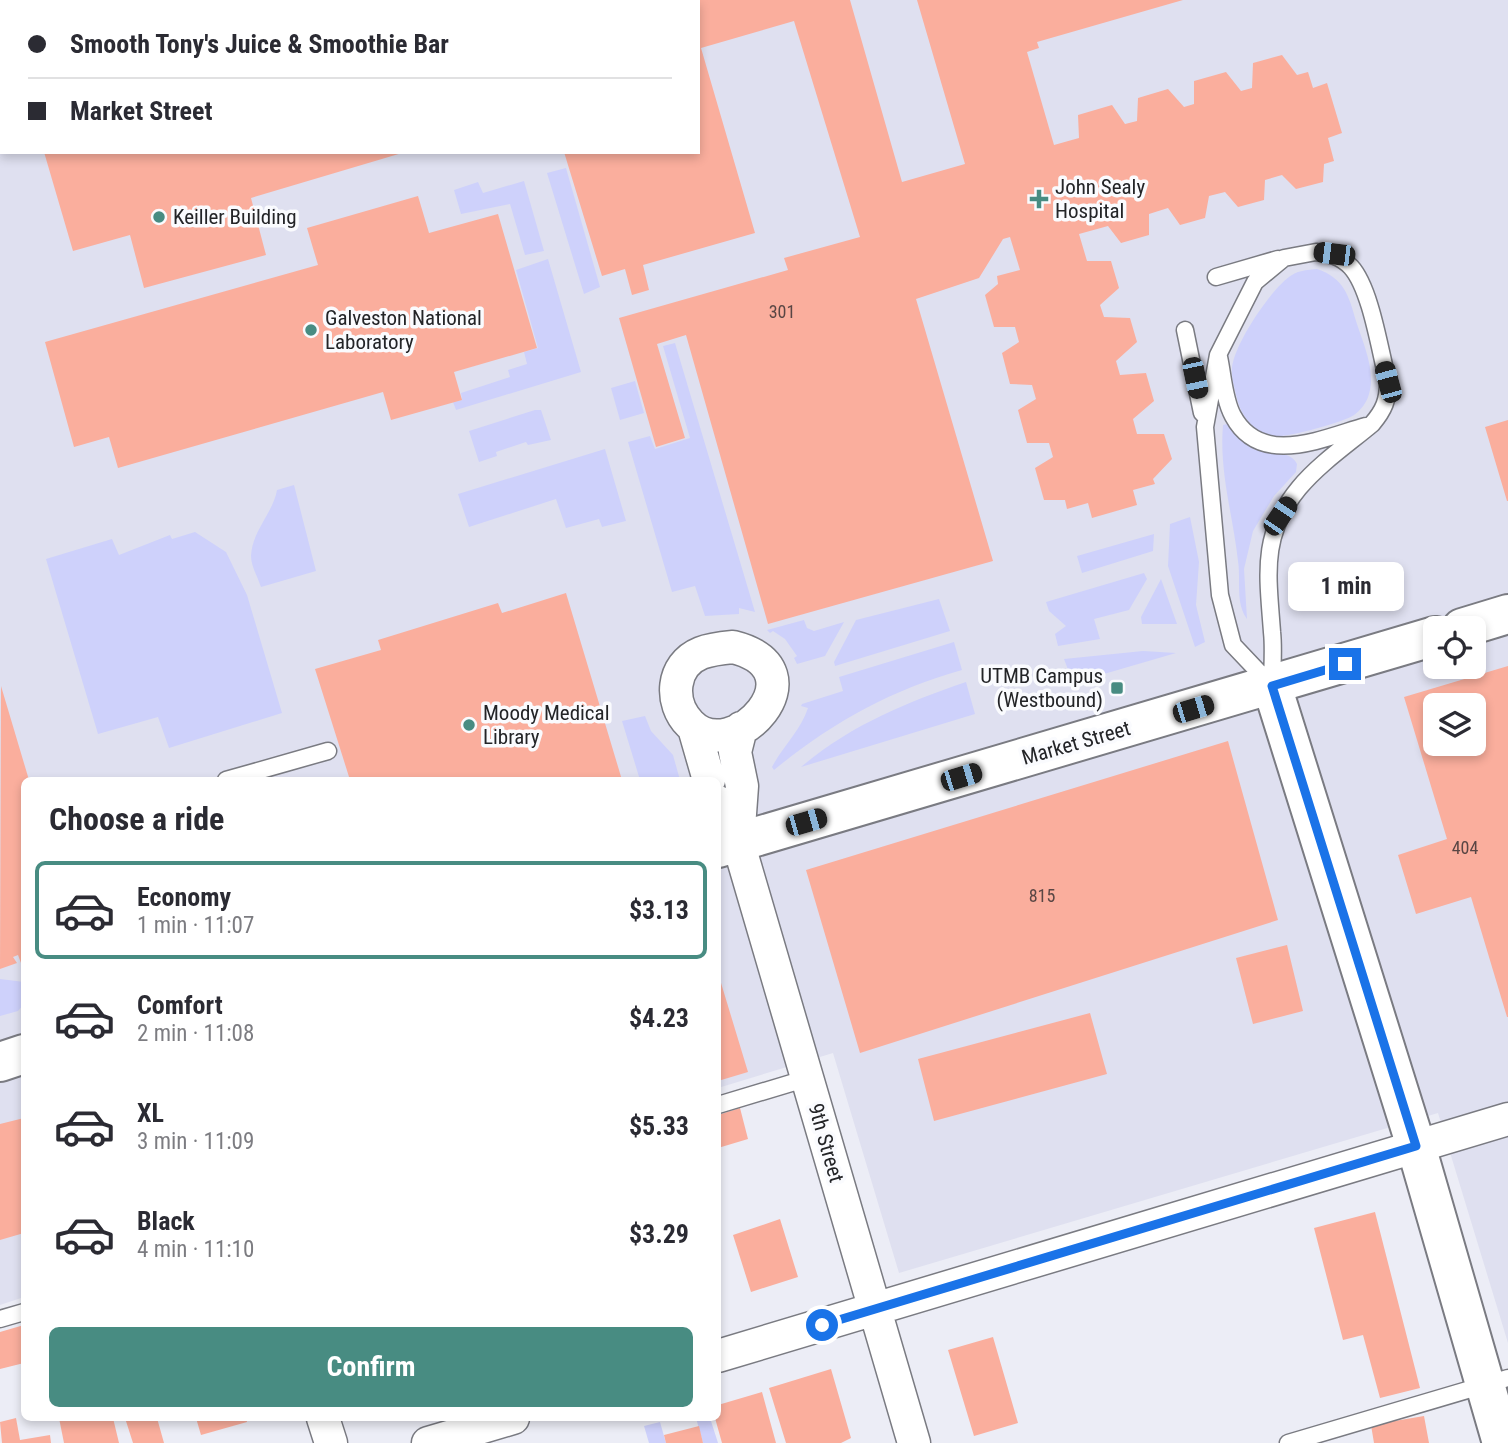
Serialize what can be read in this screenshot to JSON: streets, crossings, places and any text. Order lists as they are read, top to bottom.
{
  "streets": {
    "main road": ["Market Street"],
    "street": ["9th Street"]
  },
  "crossings": [
    ["Market Street", "9th Street"]
  ],
  "places": {
    "health": ["John Sealy Hospital"],
    "other": ["Keiller Building", "Galveston National Laboratory", "Moody Medical Library"],
    "transit": ["UTMB Campus (Westbound)"]
  },
  "house_numbers": ["301", "404", "815"],
  "page": {
    "banner": ["Smooth Tony's Juice & Smoothie Bar", "Market Street"],
    "bubble": "1 min",
    "heading": "Choose a ride",
    "list": [
      {
        "name": "Economy",
        "note": "1 min · 11:07",
        "value": "$3.13"
      },
      {
        "name": "Comfort",
        "note": "2 min · 11:08",
        "value": "$4.23"
      },
      {
        "name": "XL",
        "note": "3 min · 11:09",
        "value": "$5.33"
      },
      {
        "name": "Black",
        "note": "4 min · 11:10",
        "value": "$3.29"
      }
    ],
    "buttons": "Confirm"
  }
}
